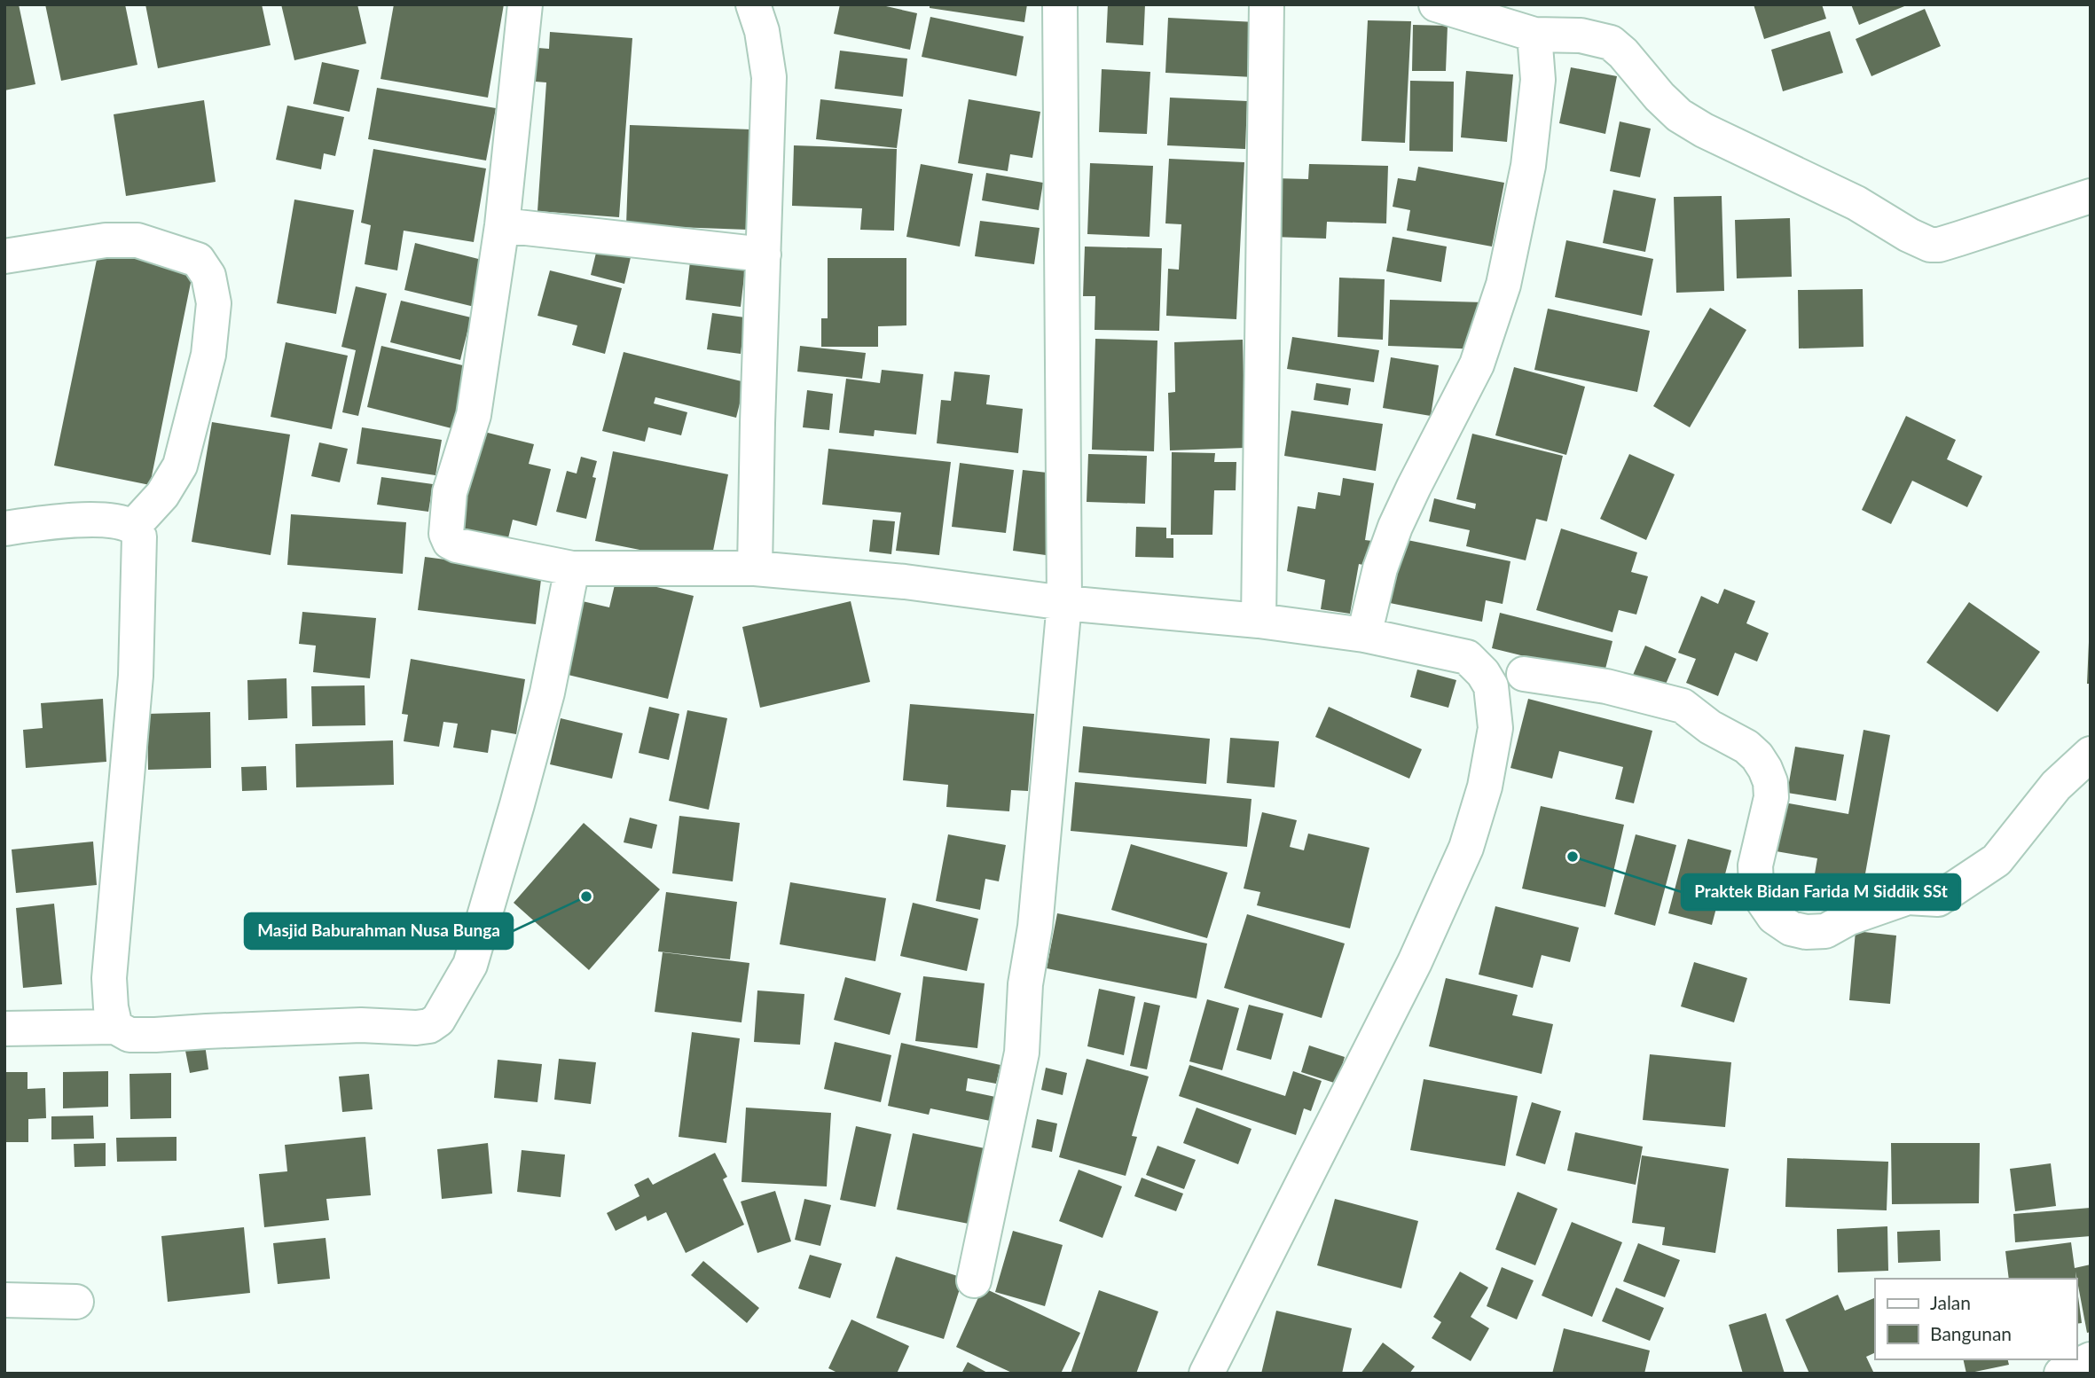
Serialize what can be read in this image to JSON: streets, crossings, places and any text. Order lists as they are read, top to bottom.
{
  "places": ["Praktek Bidan Farida M Siddik SSt", "Masjid Baburahman Nusa Bunga"],
  "legend": ["Jalan", "Bangunan"]
}
